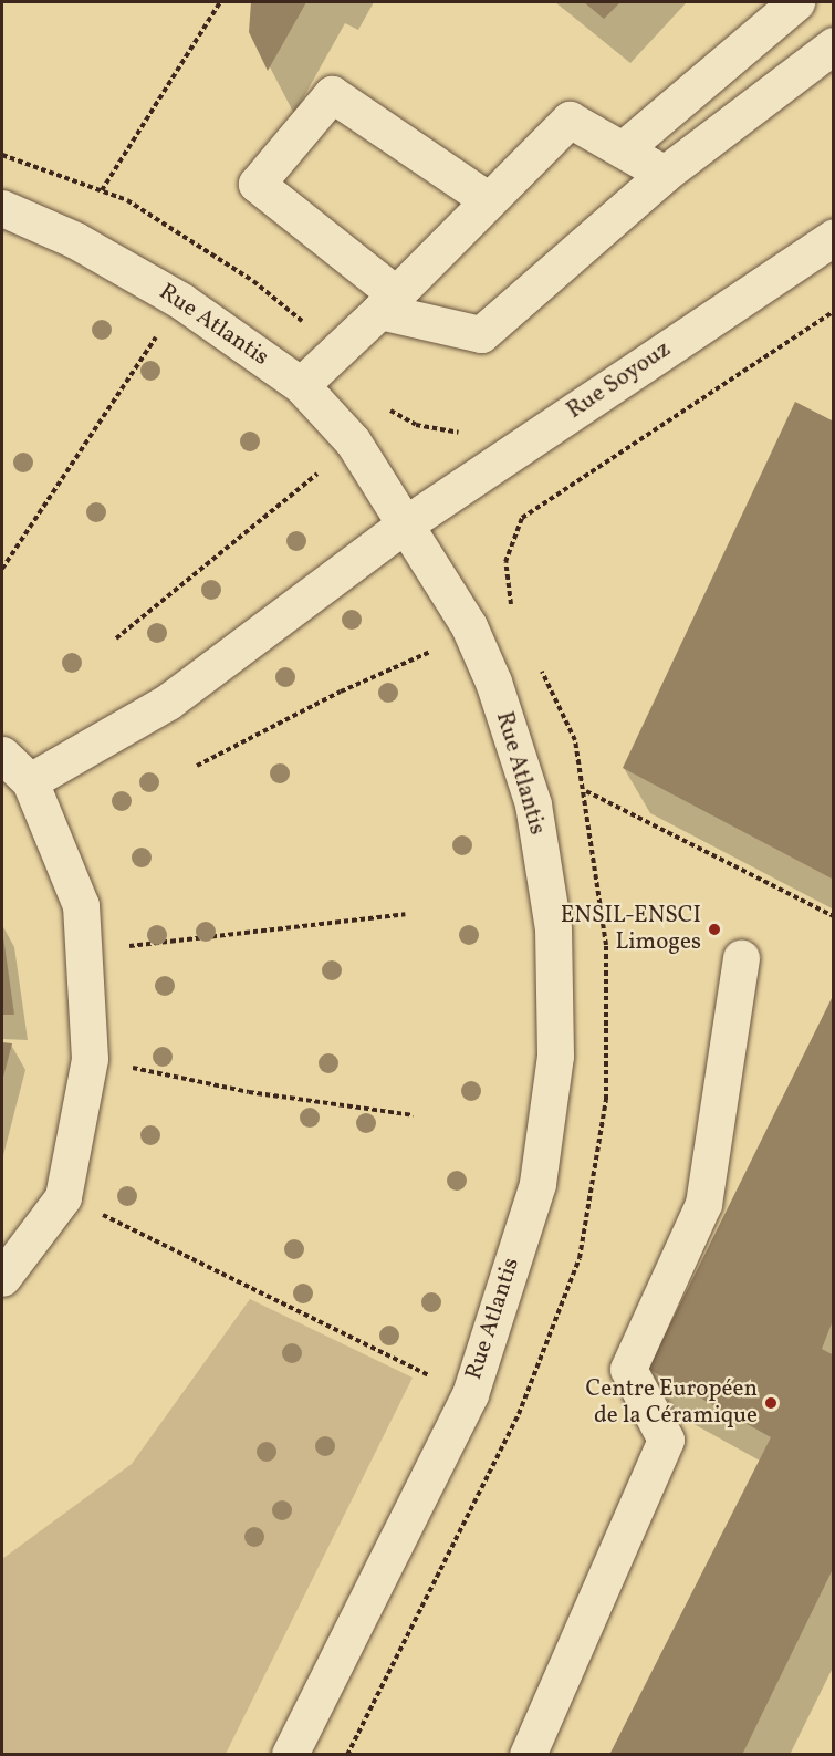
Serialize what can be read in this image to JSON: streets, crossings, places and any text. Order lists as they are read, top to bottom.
{
  "streets": {
    "street": ["Rue Atlantis", "Rue Soyouz"]
  },
  "crossings": [
    ["Rue Atlantis", "Rue Soyouz"]
  ],
  "places": ["ENSIL-ENSCI Limoges", "Centre Européen de la Céramique"]
}
